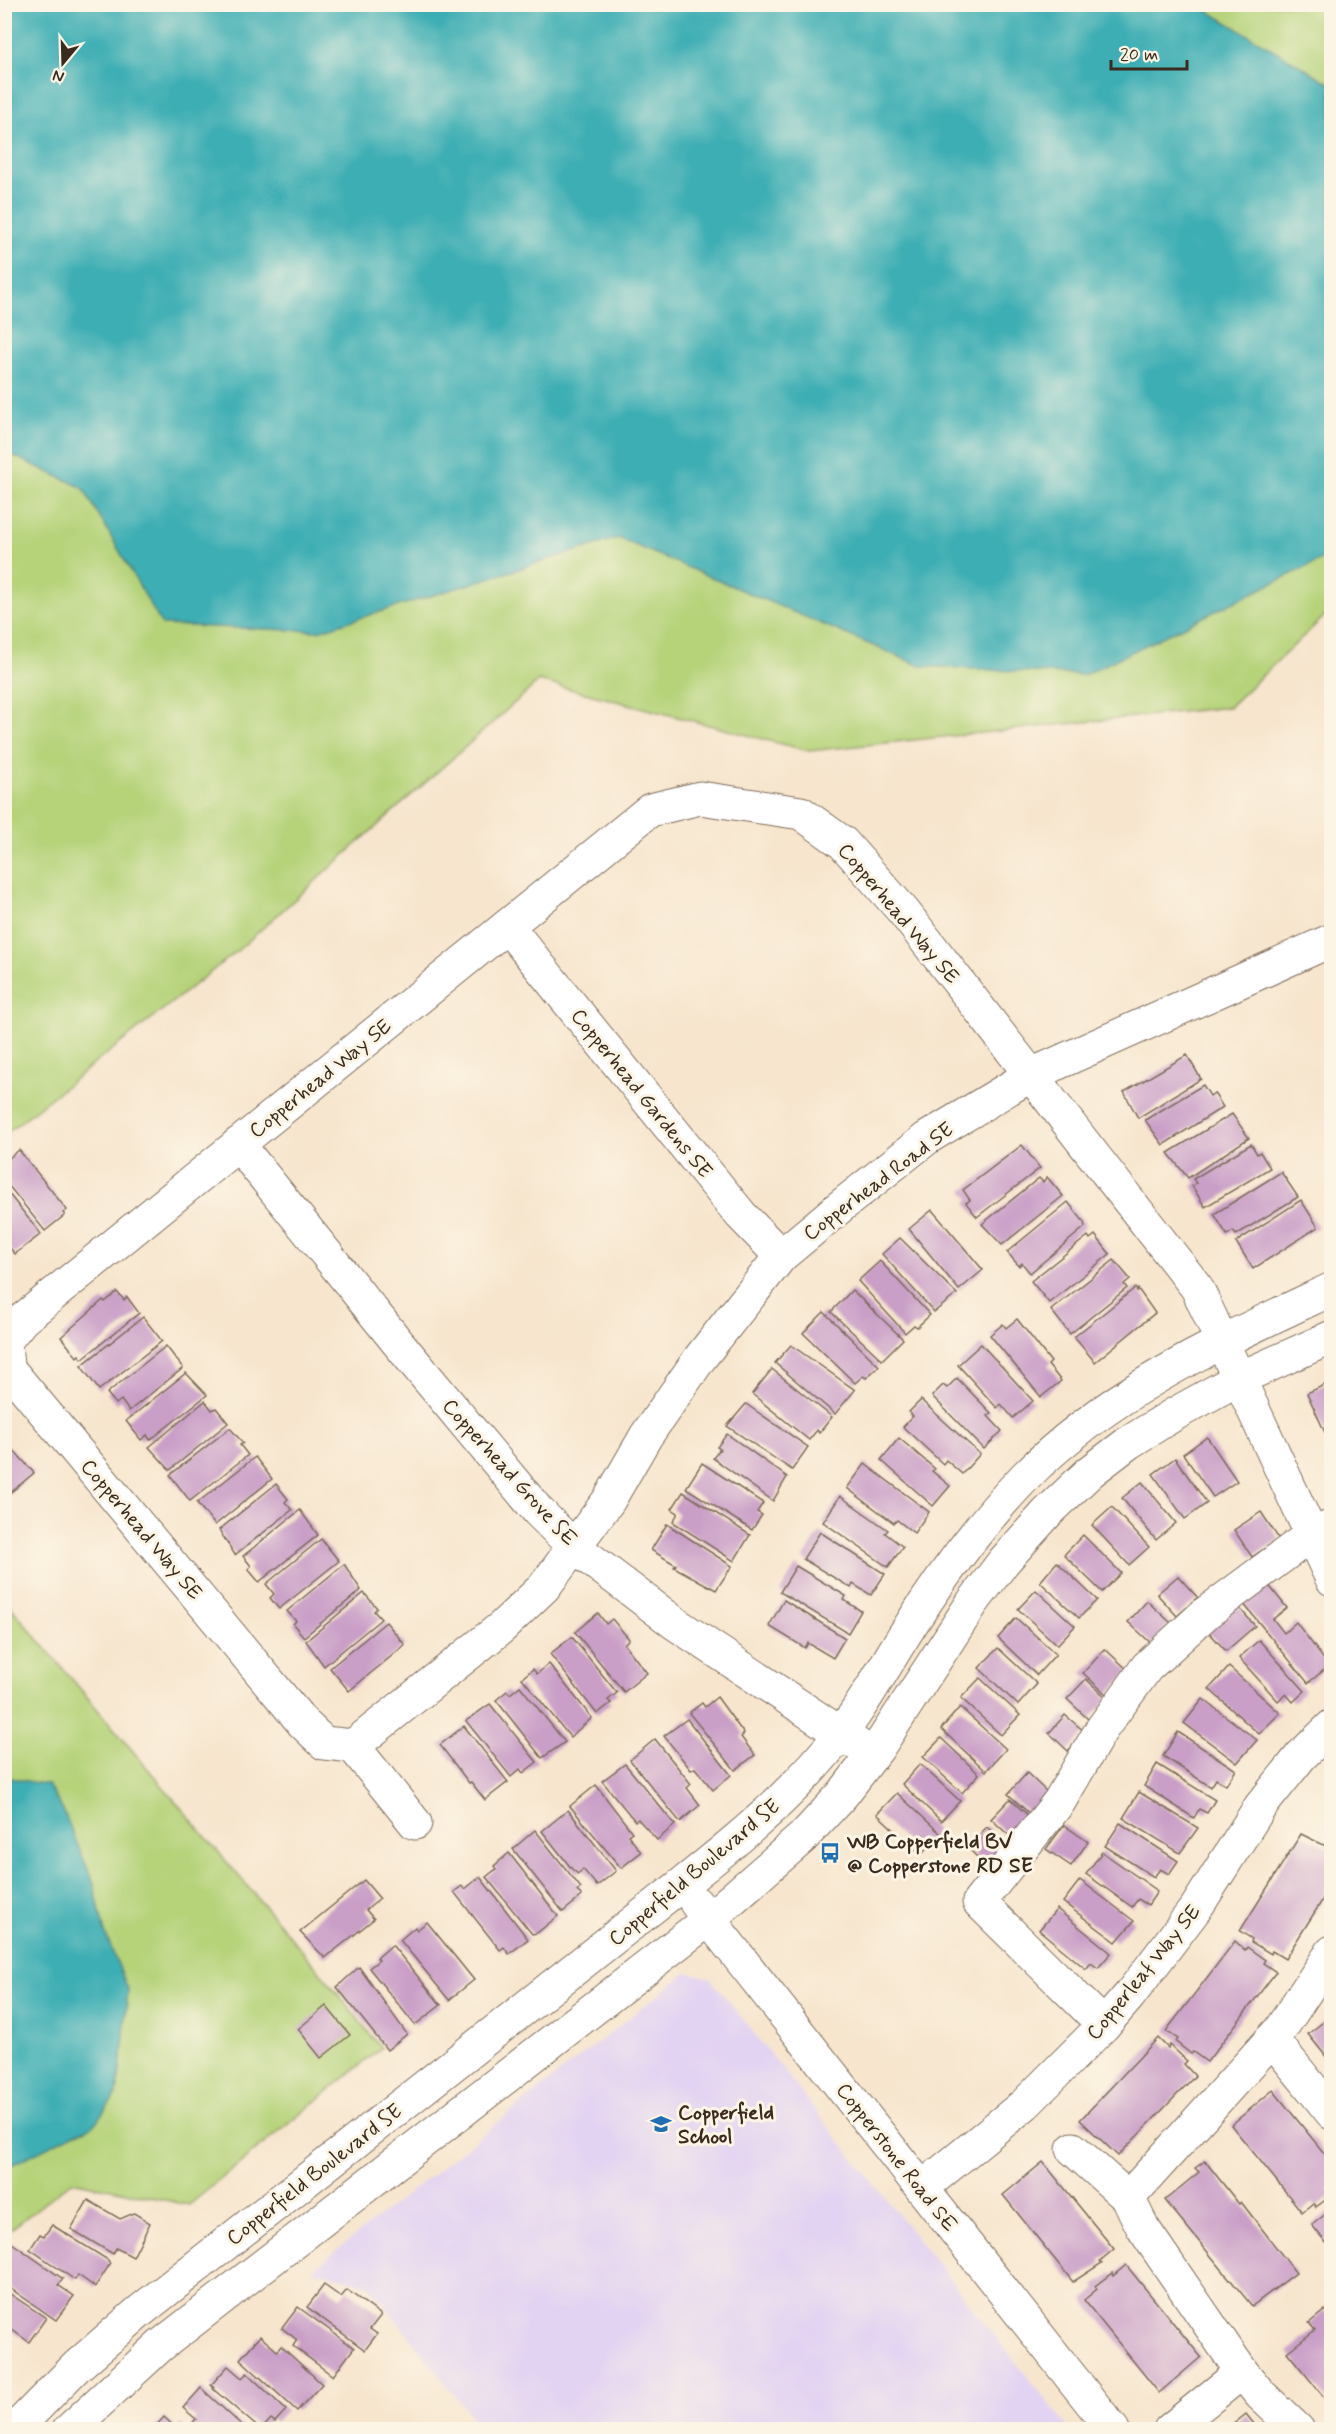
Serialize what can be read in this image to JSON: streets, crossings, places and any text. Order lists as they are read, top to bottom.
{
  "streets": {
    "street": [
      "Copperhead Way SE",
      "Copperhead Gardens SE",
      "Copperhead Road SE",
      "Copperhead Grove SE",
      "Copperfield Boulevard SE",
      "Copperleaf Way SE",
      "Copperstone Road SE"
    ]
  },
  "crossings": [
    ["Copperhead Way SE", "Copperhead Gardens SE"],
    ["Copperhead Way SE", "Copperhead Road SE"],
    ["Copperhead Way SE", "Copperhead Grove SE"],
    ["Copperhead Way SE", "Copperfield Boulevard SE"],
    ["Copperhead Gardens SE", "Copperhead Road SE"],
    ["Copperhead Road SE", "Copperhead Grove SE"],
    ["Copperhead Grove SE", "Copperfield Boulevard SE"],
    ["Copperfield Boulevard SE", "Copperstone Road SE"],
    ["Copperleaf Way SE", "Copperstone Road SE"]
  ],
  "places": {
    "bus stop": ["WB Copperfield BV @ Copperstone RD SE"],
    "school or university": ["Copperfield School"]
  },
  "scale_bar": "20 m",
  "north": "bottom"
}
